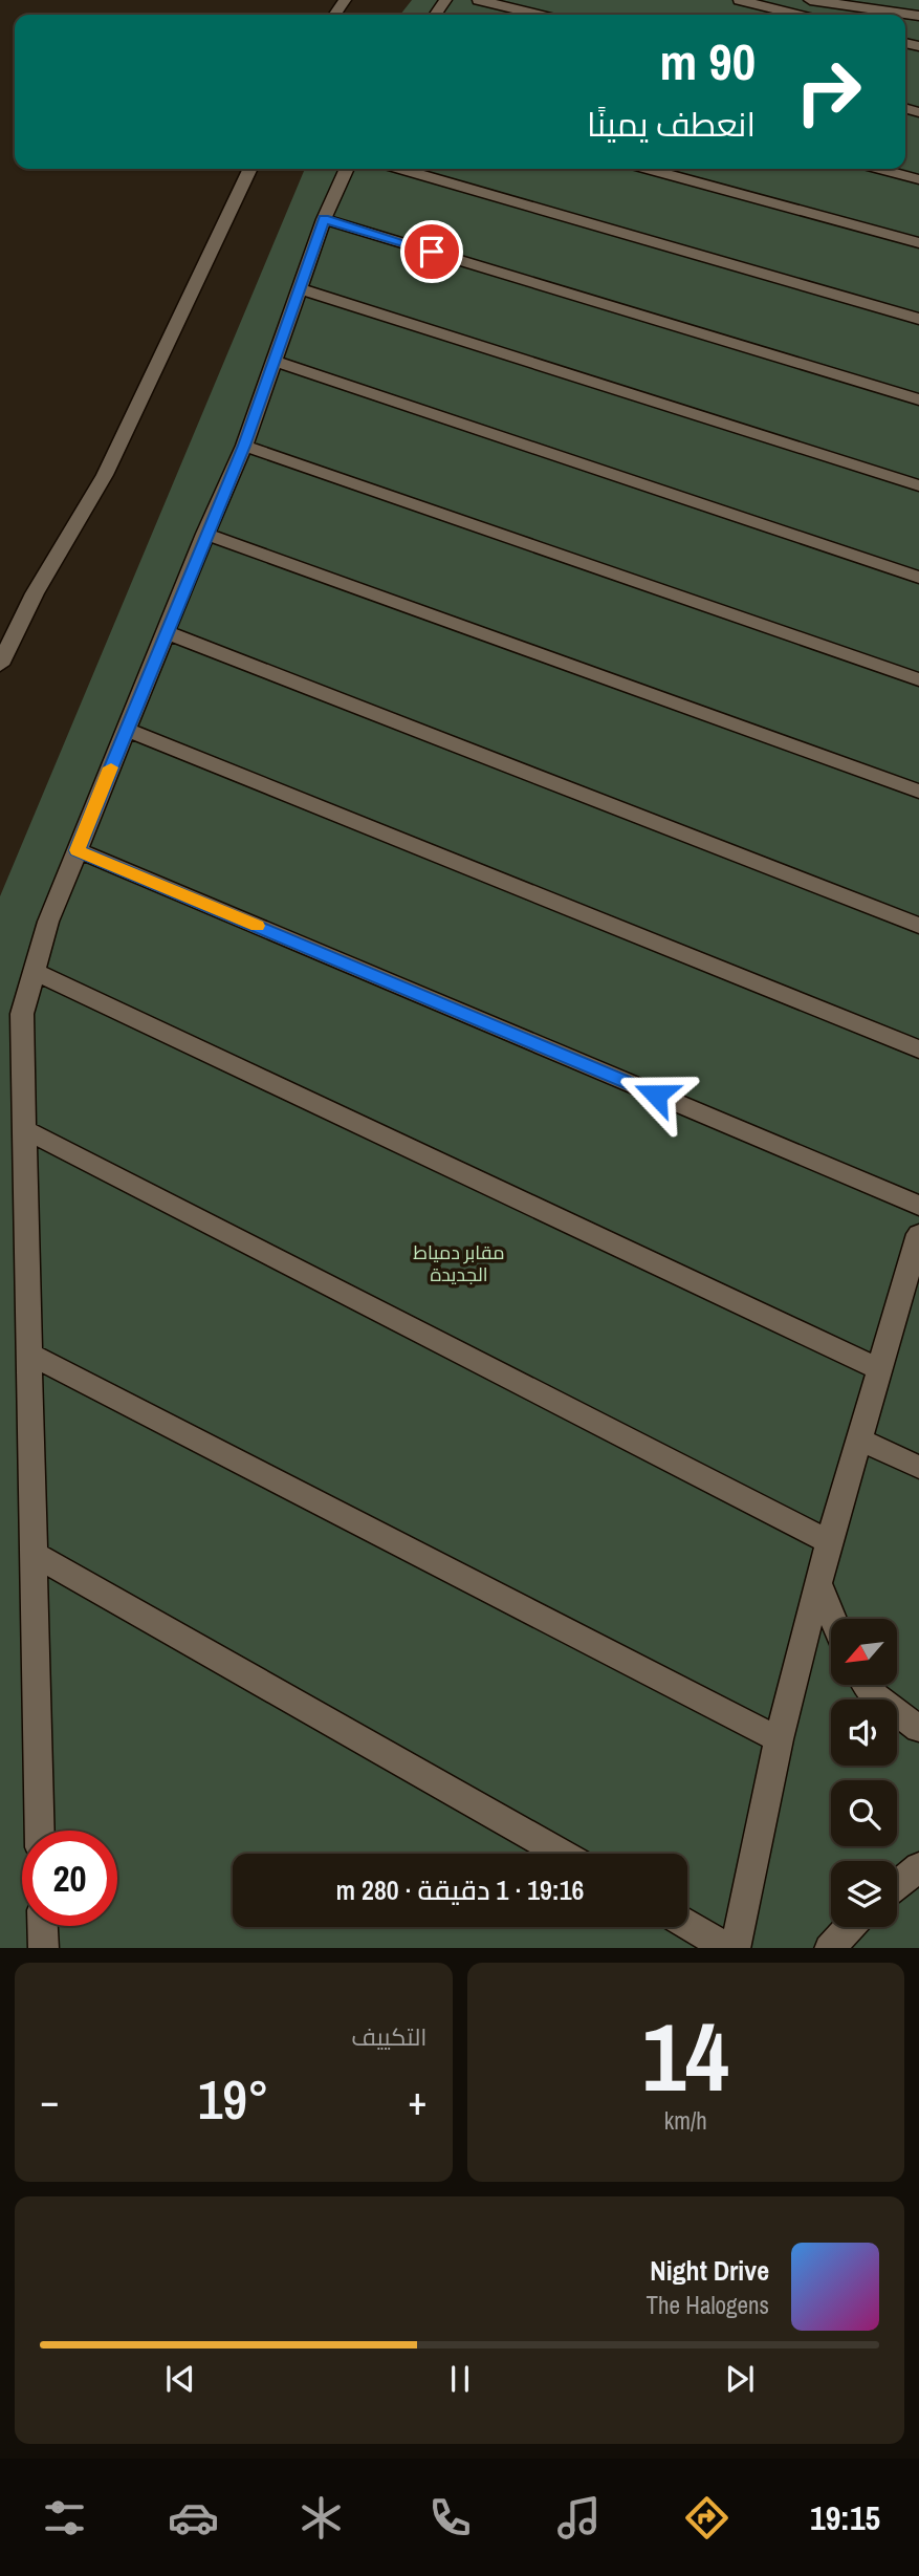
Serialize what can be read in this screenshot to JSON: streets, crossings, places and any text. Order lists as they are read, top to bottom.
{
  "parks": ["مقابر دمياط الجديدة"],
  "north": "bottom left",
  "page": {
    "turn": ["90 m", "انعطف يمينًا"],
    "limit": "20",
    "trip": "19:16 · 1 دقيقة · 280 m",
    "tile": [
      ["14", "km/h"],
      "التكييف"
    ],
    "heat": ["−", "19°", "+"],
    "song": ["Night Drive", "The Halogens"],
    "tabs": "19:15"
  }
}
